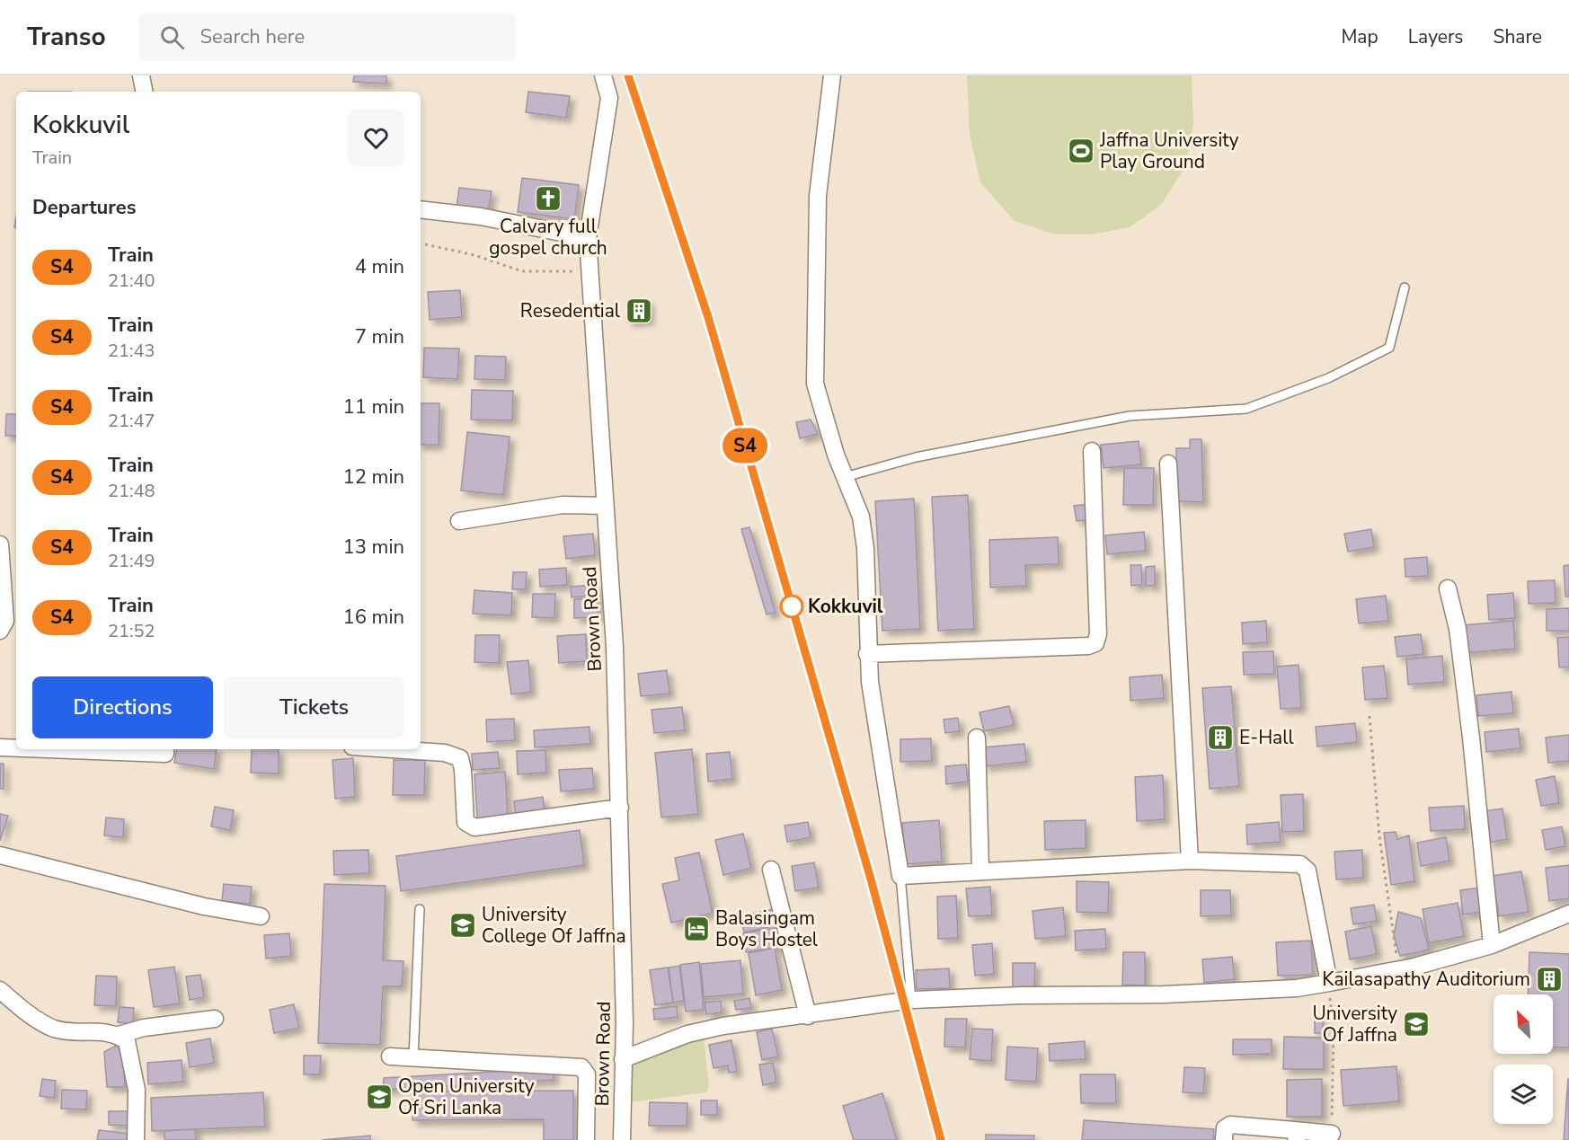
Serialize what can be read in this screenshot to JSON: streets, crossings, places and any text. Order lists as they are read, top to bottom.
{
  "streets": {
    "street": ["Brown Road"]
  },
  "places": {
    "sports": ["Jaffna University Play Ground"],
    "church": ["Calvary full gospel church"],
    "building": ["Resedential", "E-Hall", "Kailasapathy Auditorium"],
    "other": ["Kokkuvil"],
    "school or university": ["University College Of Jaffna", "University Of Jaffna", "Open University Of Sri Lanka"],
    "hotel": ["Balasingam Boys Hostel"]
  },
  "north": "top left",
  "page": {
    "header": "Transo",
    "search": "Search here",
    "nav": ["Map", "Layers", "Share"],
    "on_map": "S4",
    "heading": [
      ["Kokkuvil", "Train"],
      "Departures"
    ],
    "list": [
      {
        "mark": "S4",
        "name": "Train",
        "note": "21:40",
        "value": "4 min"
      },
      {
        "mark": "S4",
        "name": "Train",
        "note": "21:43",
        "value": "7 min"
      },
      {
        "mark": "S4",
        "name": "Train",
        "note": "21:47",
        "value": "11 min"
      },
      {
        "mark": "S4",
        "name": "Train",
        "note": "21:48",
        "value": "12 min"
      },
      {
        "mark": "S4",
        "name": "Train",
        "note": "21:49",
        "value": "13 min"
      },
      {
        "mark": "S4",
        "name": "Train",
        "note": "21:52",
        "value": "16 min"
      }
    ],
    "buttons": ["Directions", "Tickets"]
  }
}
